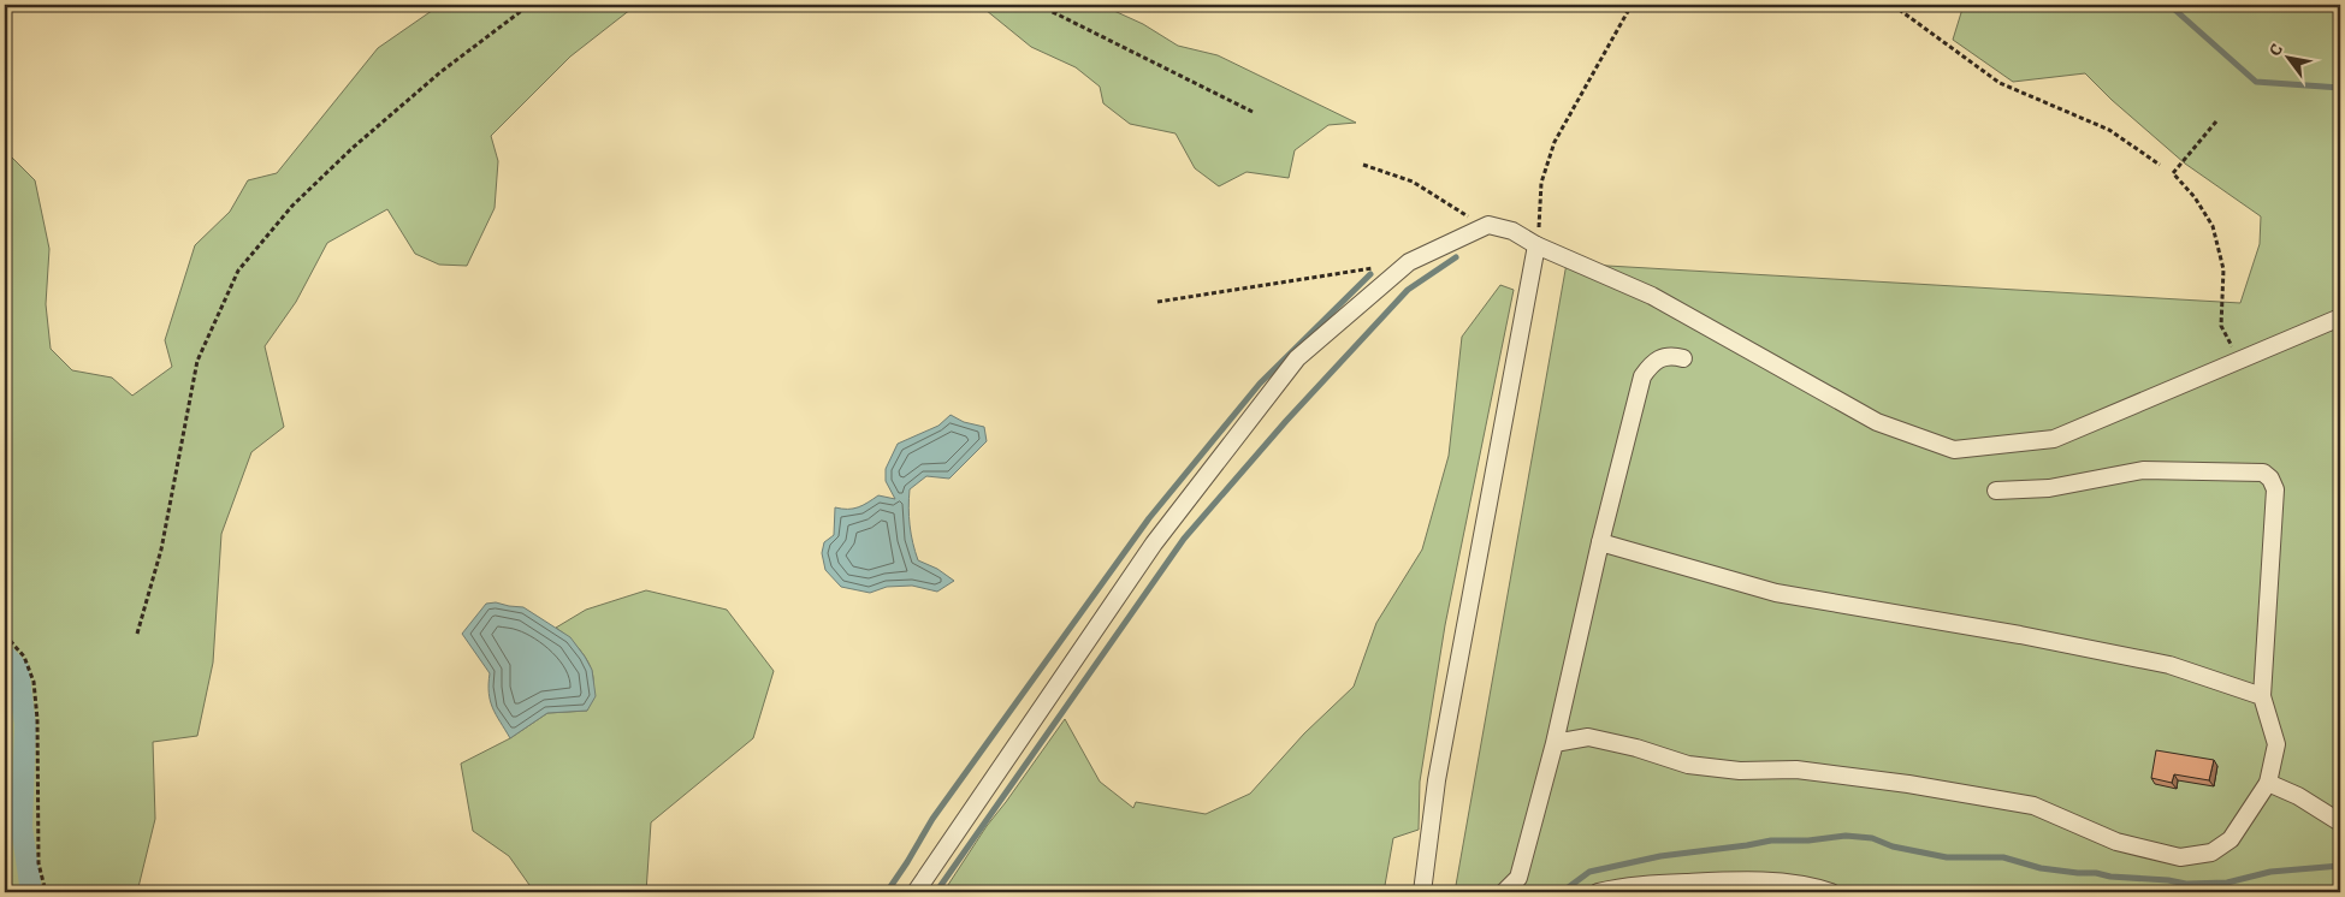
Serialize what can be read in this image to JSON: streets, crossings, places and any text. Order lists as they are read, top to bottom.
{
  "north": "top left"
}
